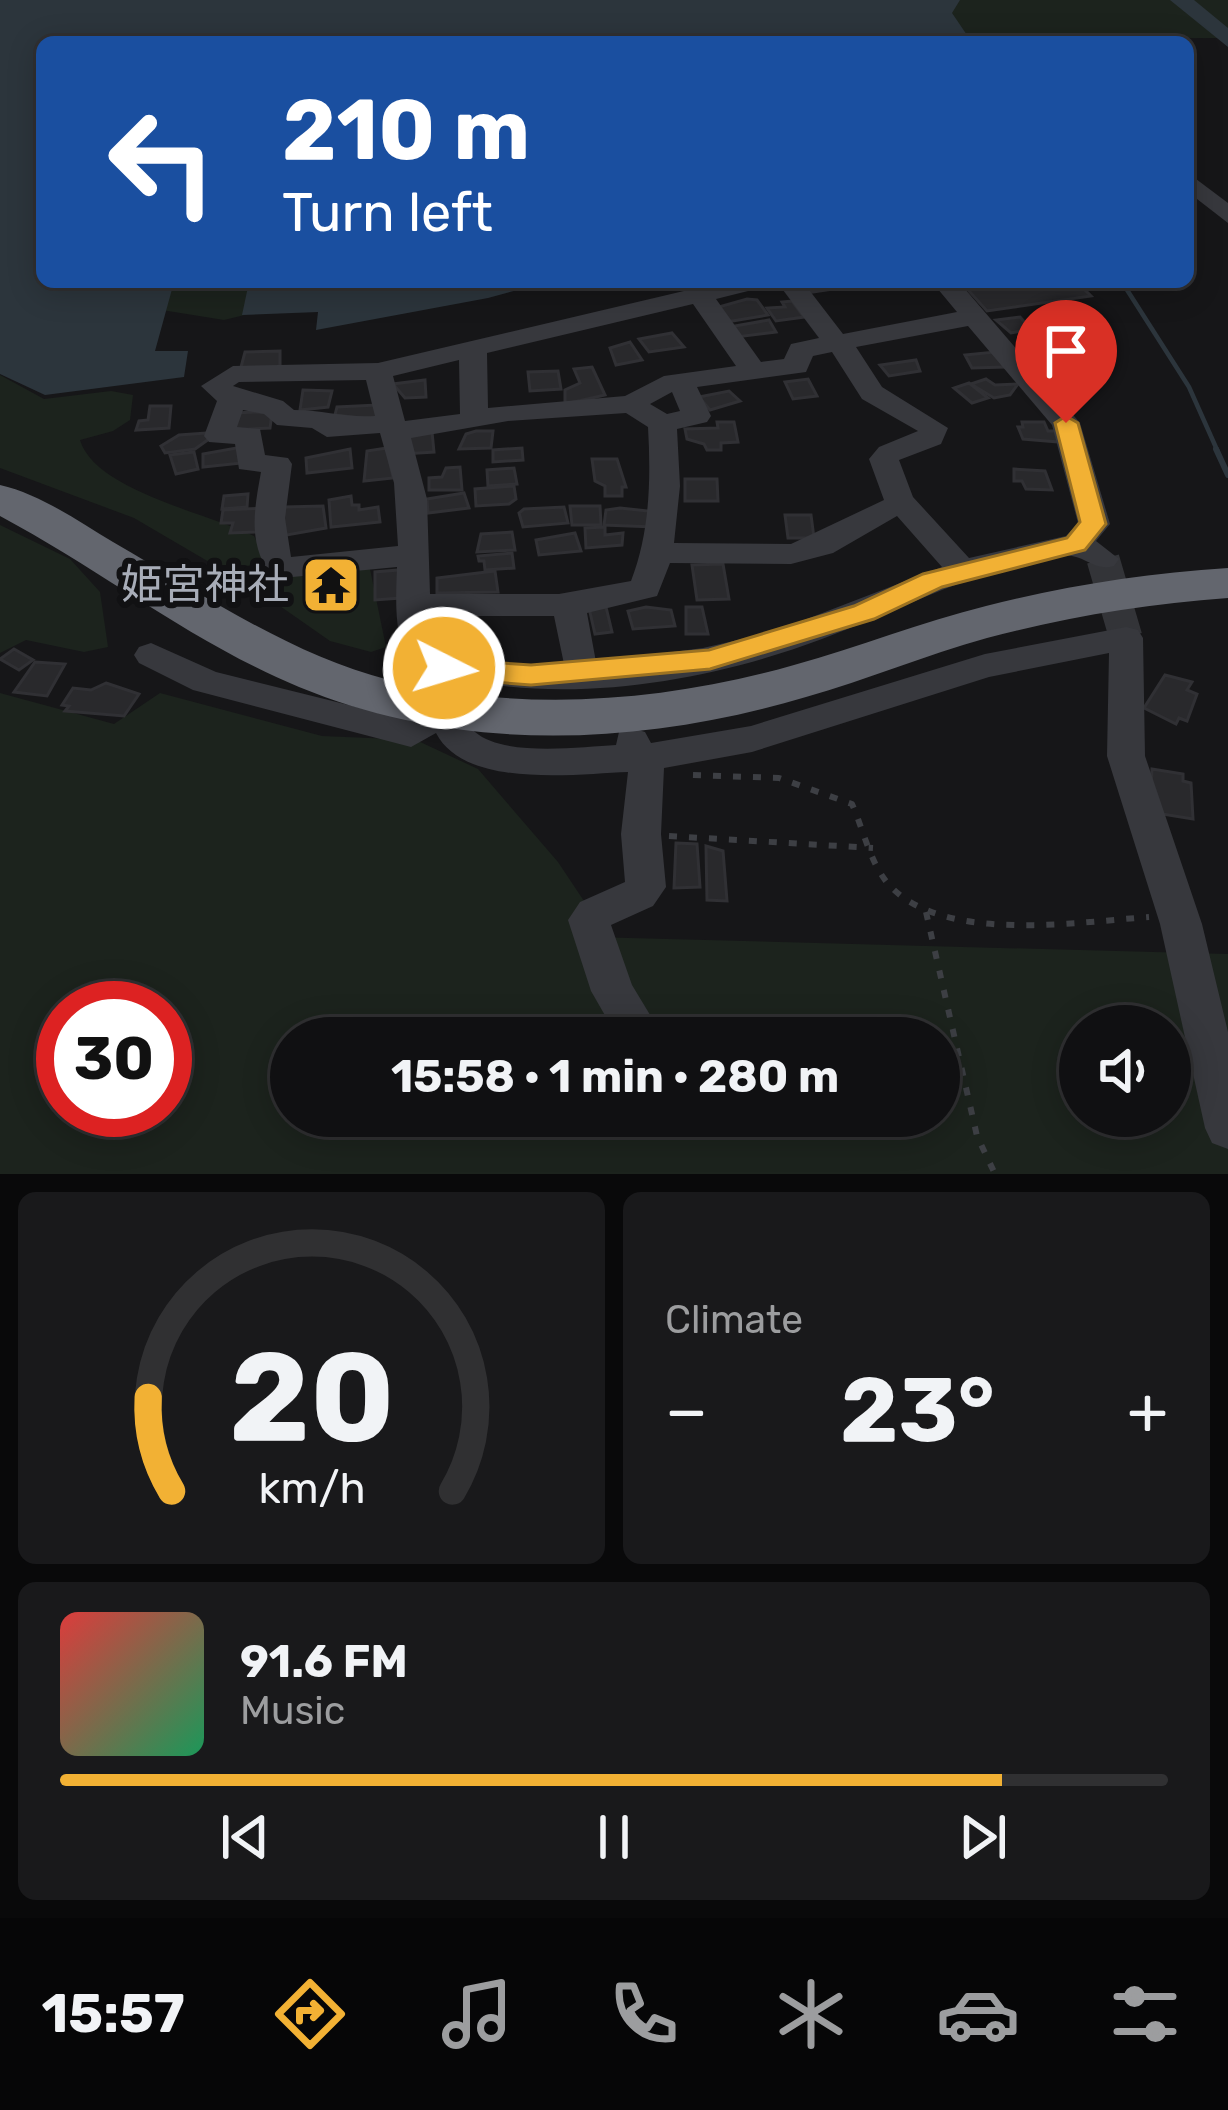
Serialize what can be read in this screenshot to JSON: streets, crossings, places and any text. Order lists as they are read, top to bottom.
{
  "places": {
    "temple": ["姫宮神社"]
  },
  "page": {
    "turn": ["210 m", "Turn left"],
    "limit": "30",
    "trip": "15:58 · 1 min · 280 m",
    "tile": "Climate",
    "heat": ["−", "23°", "+"],
    "song": ["91.6 FM", "Music"],
    "tabs": "15:57",
    "gauge": ["20", "km/h"]
  }
}
